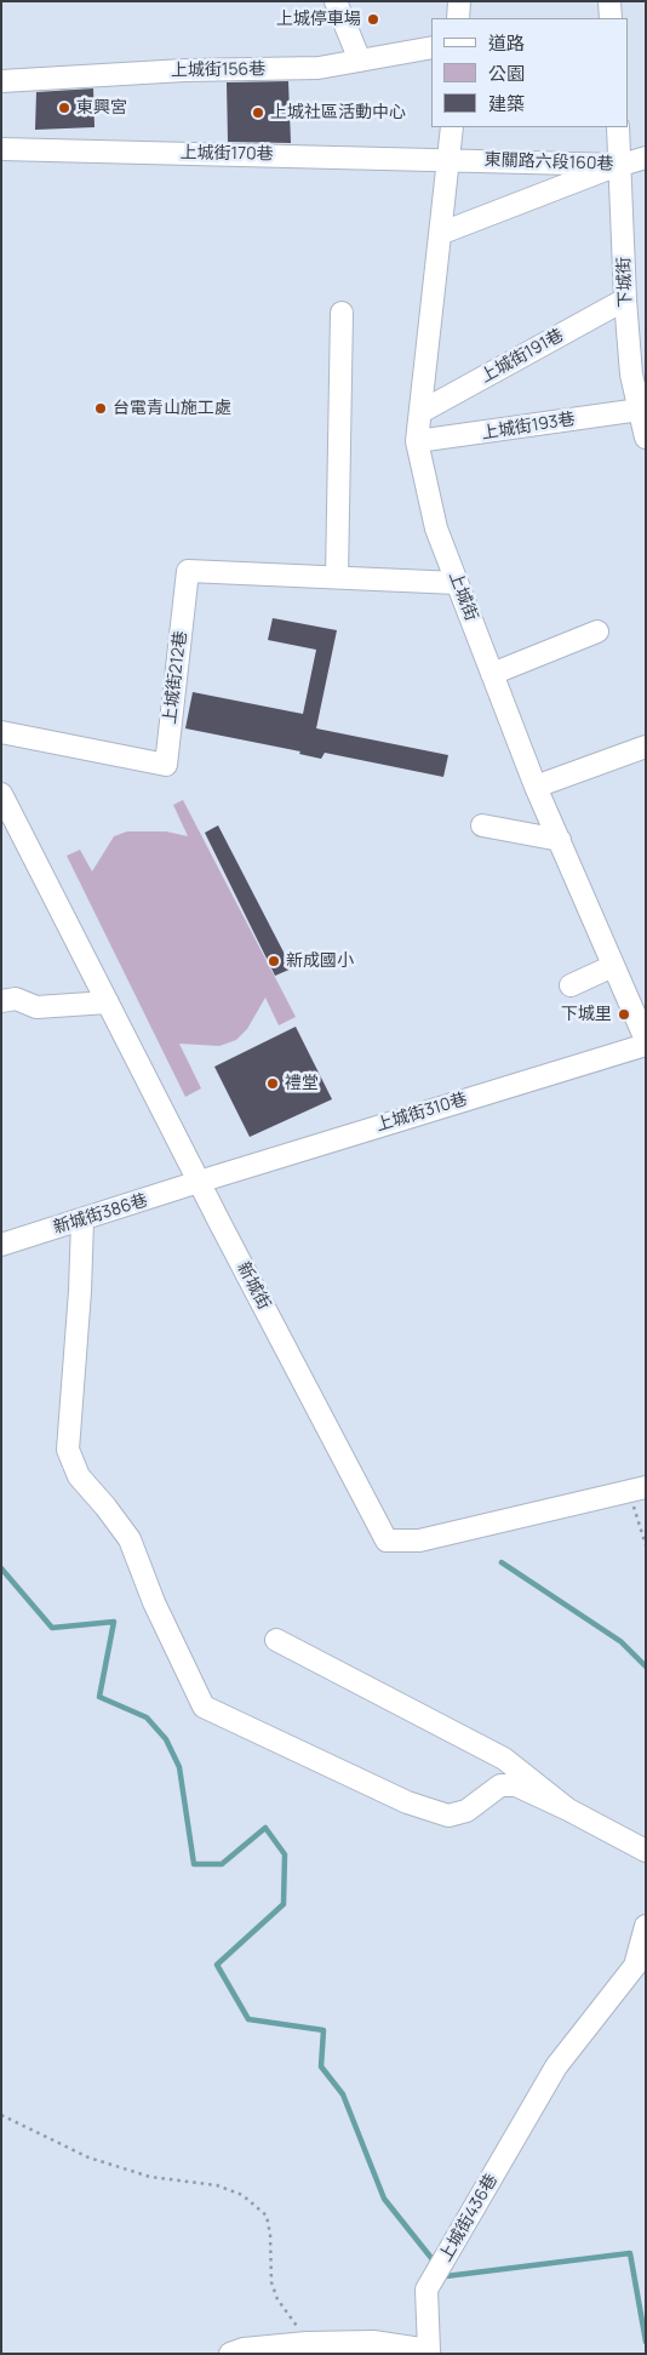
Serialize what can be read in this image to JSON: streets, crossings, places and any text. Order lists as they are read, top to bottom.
{
  "streets": {
    "street": [
      "上城街156巷",
      "上城街170巷",
      "東關路六段160巷",
      "下城街",
      "上城街191巷",
      "上城街193巷",
      "上城街",
      "上城街212巷",
      "上城街310巷",
      "新城街386巷",
      "新城街",
      "上城街436巷"
    ]
  },
  "crossings": [
    ["上城街170巷", "東關路六段160巷"],
    ["上城街170巷", "上城街"],
    ["東關路六段160巷", "下城街"],
    ["東關路六段160巷", "上城街"],
    ["下城街", "上城街191巷"],
    ["下城街", "上城街193巷"],
    ["上城街191巷", "上城街"],
    ["上城街193巷", "上城街"],
    ["上城街", "上城街212巷"],
    ["上城街310巷", "新城街386巷"],
    ["上城街310巷", "新城街"],
    ["新城街386巷", "新城街"]
  ],
  "places": [
    "上城停車場",
    "東興宮",
    "上城社區活動中心",
    "台電青山施工處",
    "新成國小",
    "下城里",
    "禮堂"
  ],
  "legend": ["道路", "公園", "建築"]
}
